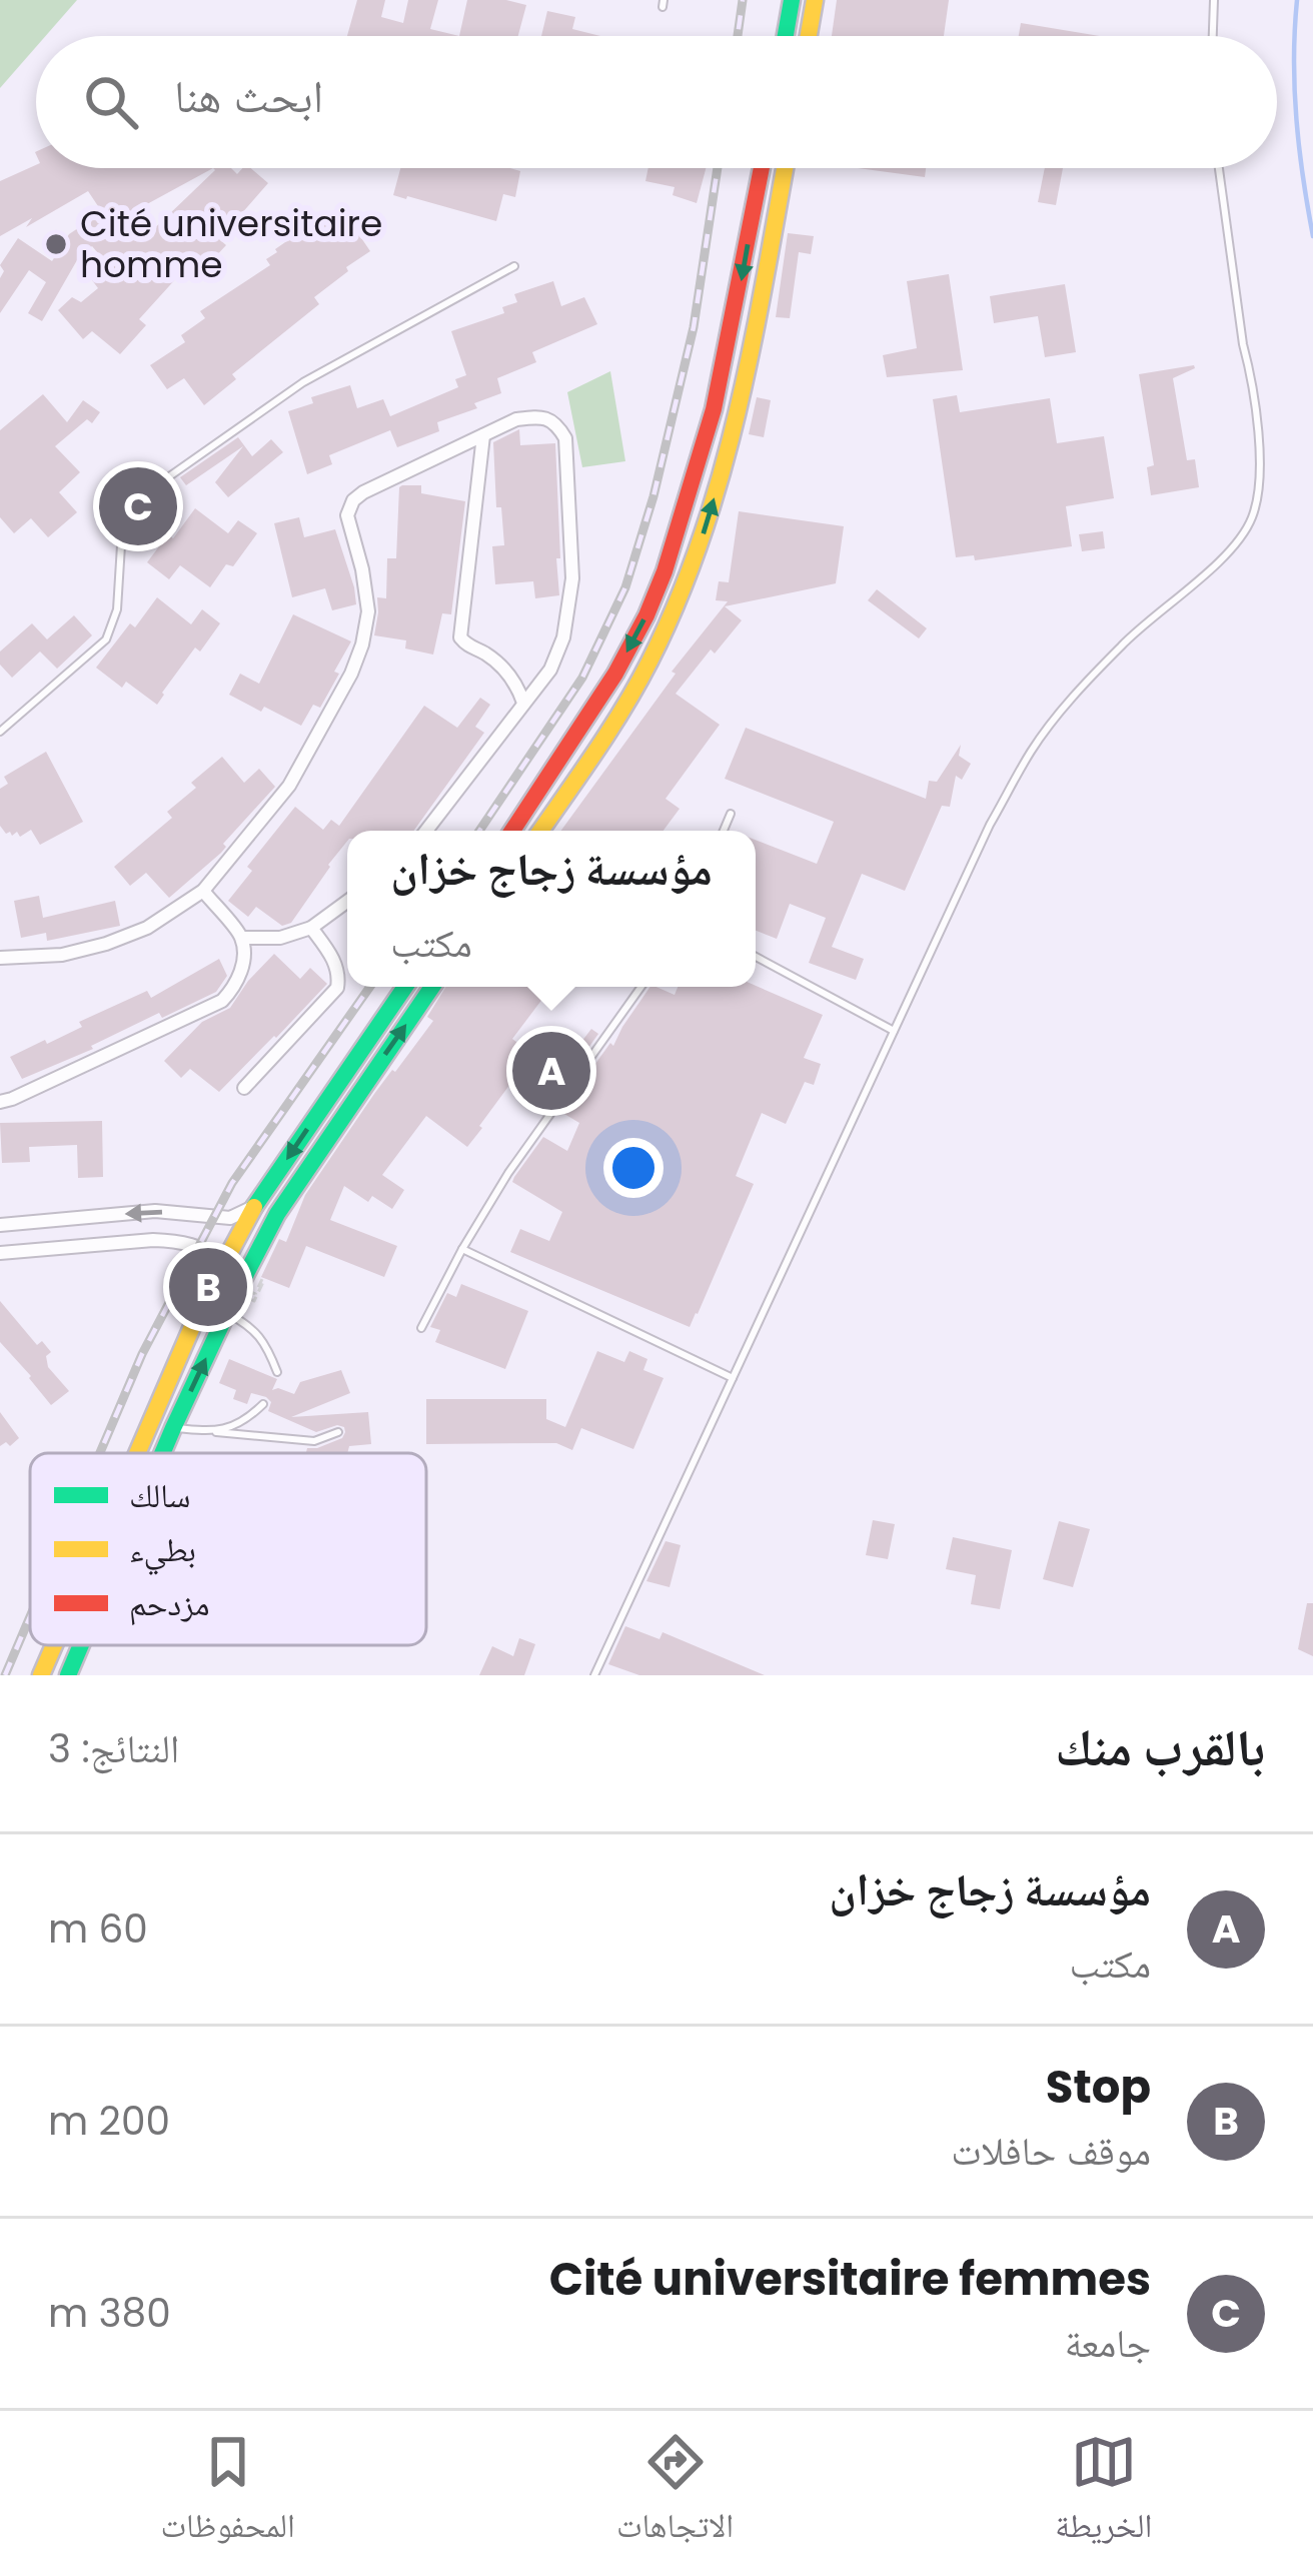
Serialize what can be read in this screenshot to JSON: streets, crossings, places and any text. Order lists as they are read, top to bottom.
{
  "places": ["Cité universitaire homme"],
  "legend": ["سالك", "بطيء", "مزدحم"],
  "page": {
    "search": "ابحث هنا",
    "pins": ["C", "A", "B"],
    "popup": ["مؤسسة زجاج خزان", "مكتب"],
    "heading": ["بالقرب منك", "النتائج: 3"],
    "list": [
      {
        "mark": "A",
        "name": "مؤسسة زجاج خزان",
        "note": "مكتب",
        "value": "60 m"
      },
      {
        "mark": "B",
        "name": "Stop",
        "note": "موقف حافلات",
        "value": "200 m"
      },
      {
        "mark": "C",
        "name": "Cité universitaire femmes",
        "note": "جامعة",
        "value": "380 m"
      }
    ],
    "nav": ["الخريطة", "الاتجاهات", "المحفوظات"]
  }
}
